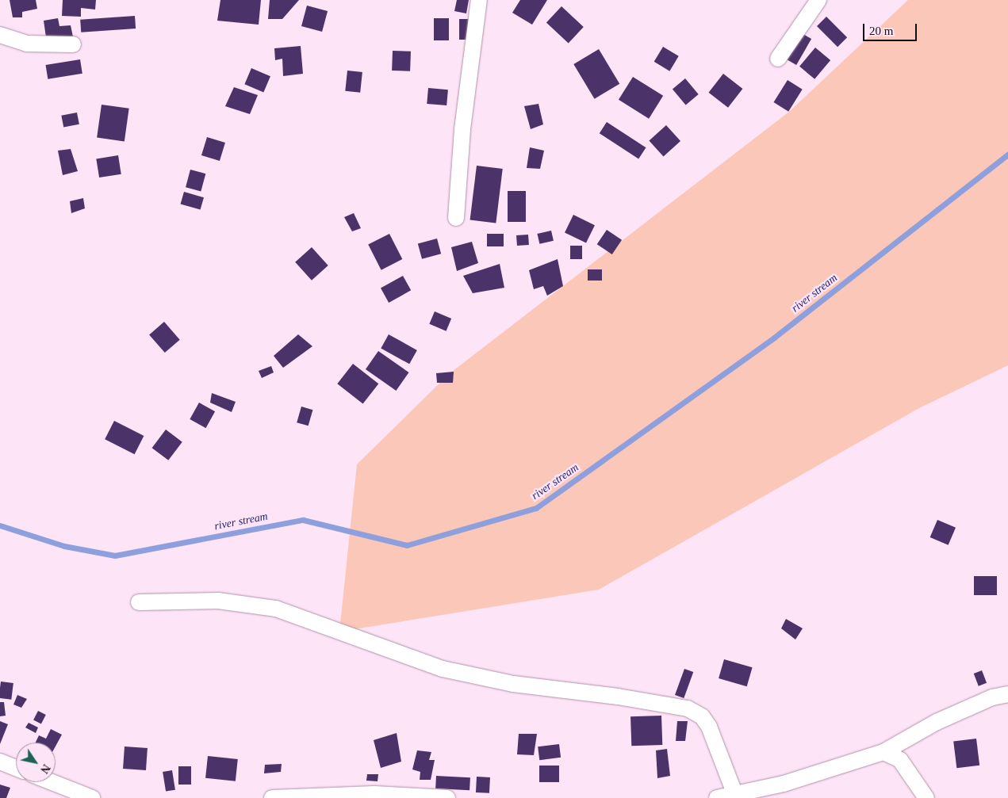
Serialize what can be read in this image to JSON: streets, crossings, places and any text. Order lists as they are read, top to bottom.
{
  "water": ["river stream"],
  "scale_bar": "20 m",
  "north": "bottom right"
}
